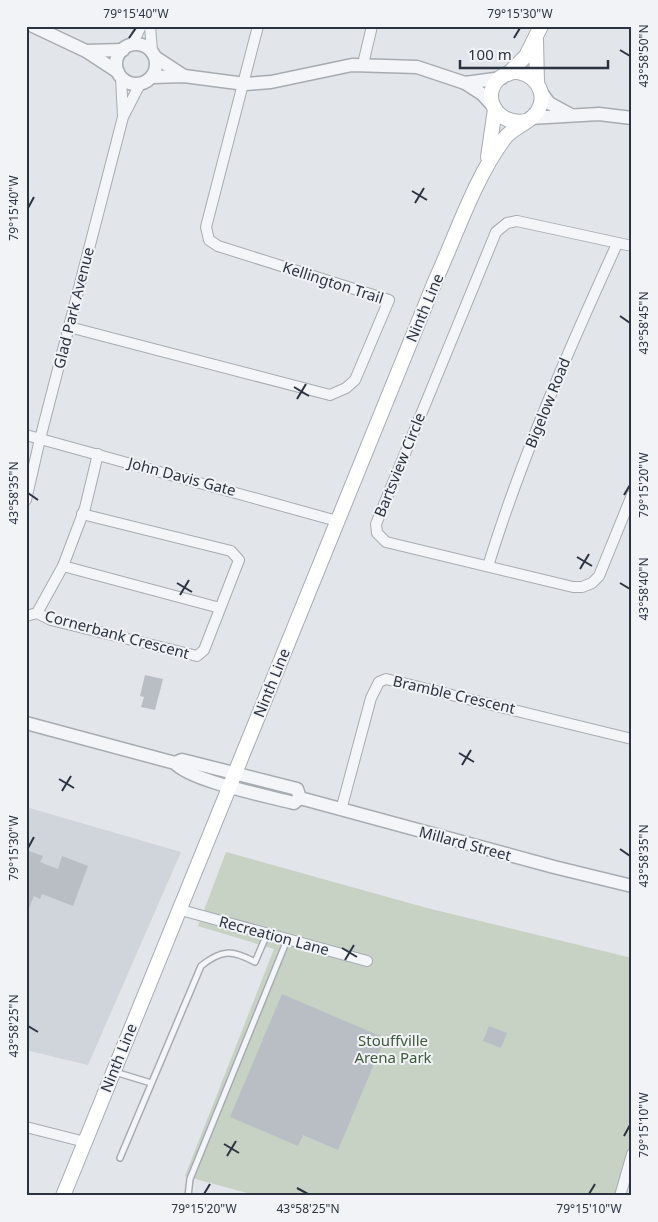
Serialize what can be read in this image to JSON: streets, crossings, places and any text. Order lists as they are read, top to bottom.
{
  "streets": {
    "main road": ["Ninth Line"],
    "street": [
      "Kellington Trail",
      "Glad Park Avenue",
      "Bigelow Road",
      "Bartsview Circle",
      "John Davis Gate",
      "Cornerbank Crescent",
      "Bramble Crescent",
      "Millard Street",
      "Recreation Lane"
    ]
  },
  "crossings": [
    ["Kellington Trail", "Glad Park Avenue"],
    ["Glad Park Avenue", "John Davis Gate"],
    ["Ninth Line", "John Davis Gate"],
    ["Ninth Line", "Millard Street"],
    ["Ninth Line", "Recreation Lane"],
    ["Bigelow Road", "Bartsview Circle"],
    ["Bramble Crescent", "Millard Street"]
  ],
  "parks": ["Stouffville Arena Park"],
  "scale_bar": "100 m",
  "coordinates": [
    "79°15'40\"W",
    "79°15'30\"W",
    "43°58'50\"N",
    "43°58'45\"N",
    "79°15'20\"W",
    "43°58'35\"N",
    "43°58'40\"N",
    "43°58'25\"N",
    "79°15'10\"W"
  ]
}
